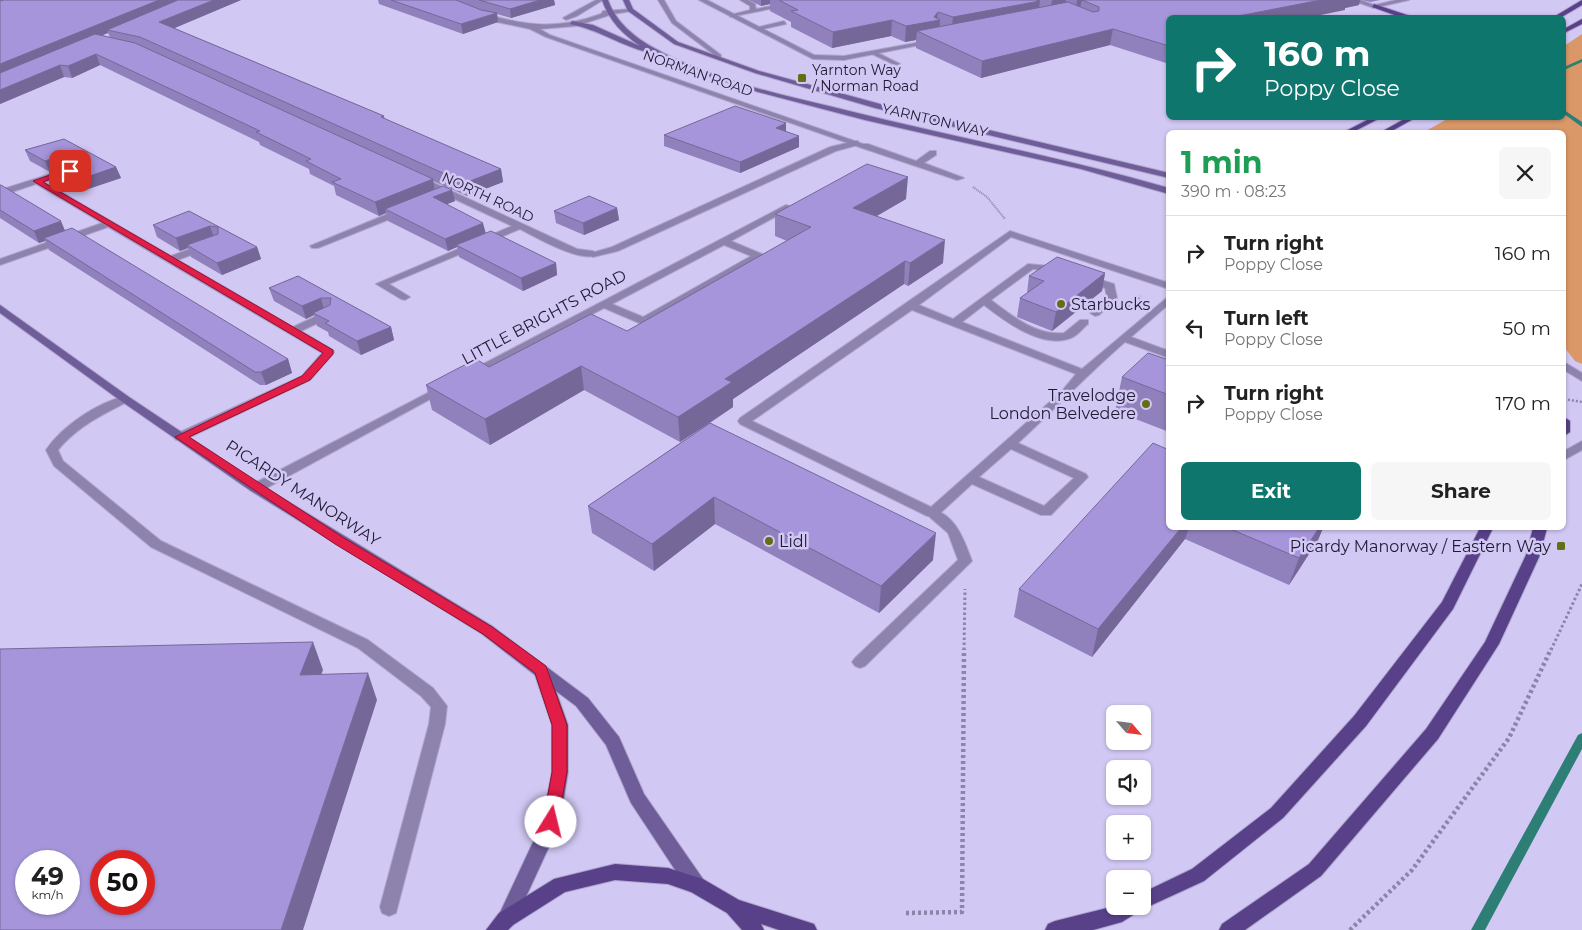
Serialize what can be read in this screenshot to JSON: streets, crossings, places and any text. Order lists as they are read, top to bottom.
{
  "streets": {
    "street": [
      "NORMAN ROAD",
      "YARNTON WAY",
      "NORTH ROAD",
      "LITTLE BRIGHTS ROAD",
      "PICARDY MANORWAY"
    ]
  },
  "crossings": [
    ["NORMAN ROAD", "YARNTON WAY"],
    ["NORMAN ROAD", "NORTH ROAD"],
    ["LITTLE BRIGHTS ROAD", "PICARDY MANORWAY"]
  ],
  "places": {
    "transit": ["Yarnton Way / Norman Road", "Picardy Manorway / Eastern Way"],
    "other": ["Starbucks", "Travelodge London Belvedere", "Lidl"]
  },
  "north": "bottom right",
  "page": {
    "turn": ["160 m", "Poppy Close"],
    "heading": ["1 min", "390 m · 08:23"],
    "list": [
      {
        "name": "Turn right",
        "note": "Poppy Close",
        "value": "160 m"
      },
      {
        "name": "Turn left",
        "note": "Poppy Close",
        "value": "50 m"
      },
      {
        "name": "Turn right",
        "note": "Poppy Close",
        "value": "170 m"
      }
    ],
    "buttons": ["Exit", "Share"],
    "map_buttons": ["+", "−"],
    "speed": "49 km/h",
    "limit": "50"
  }
}
